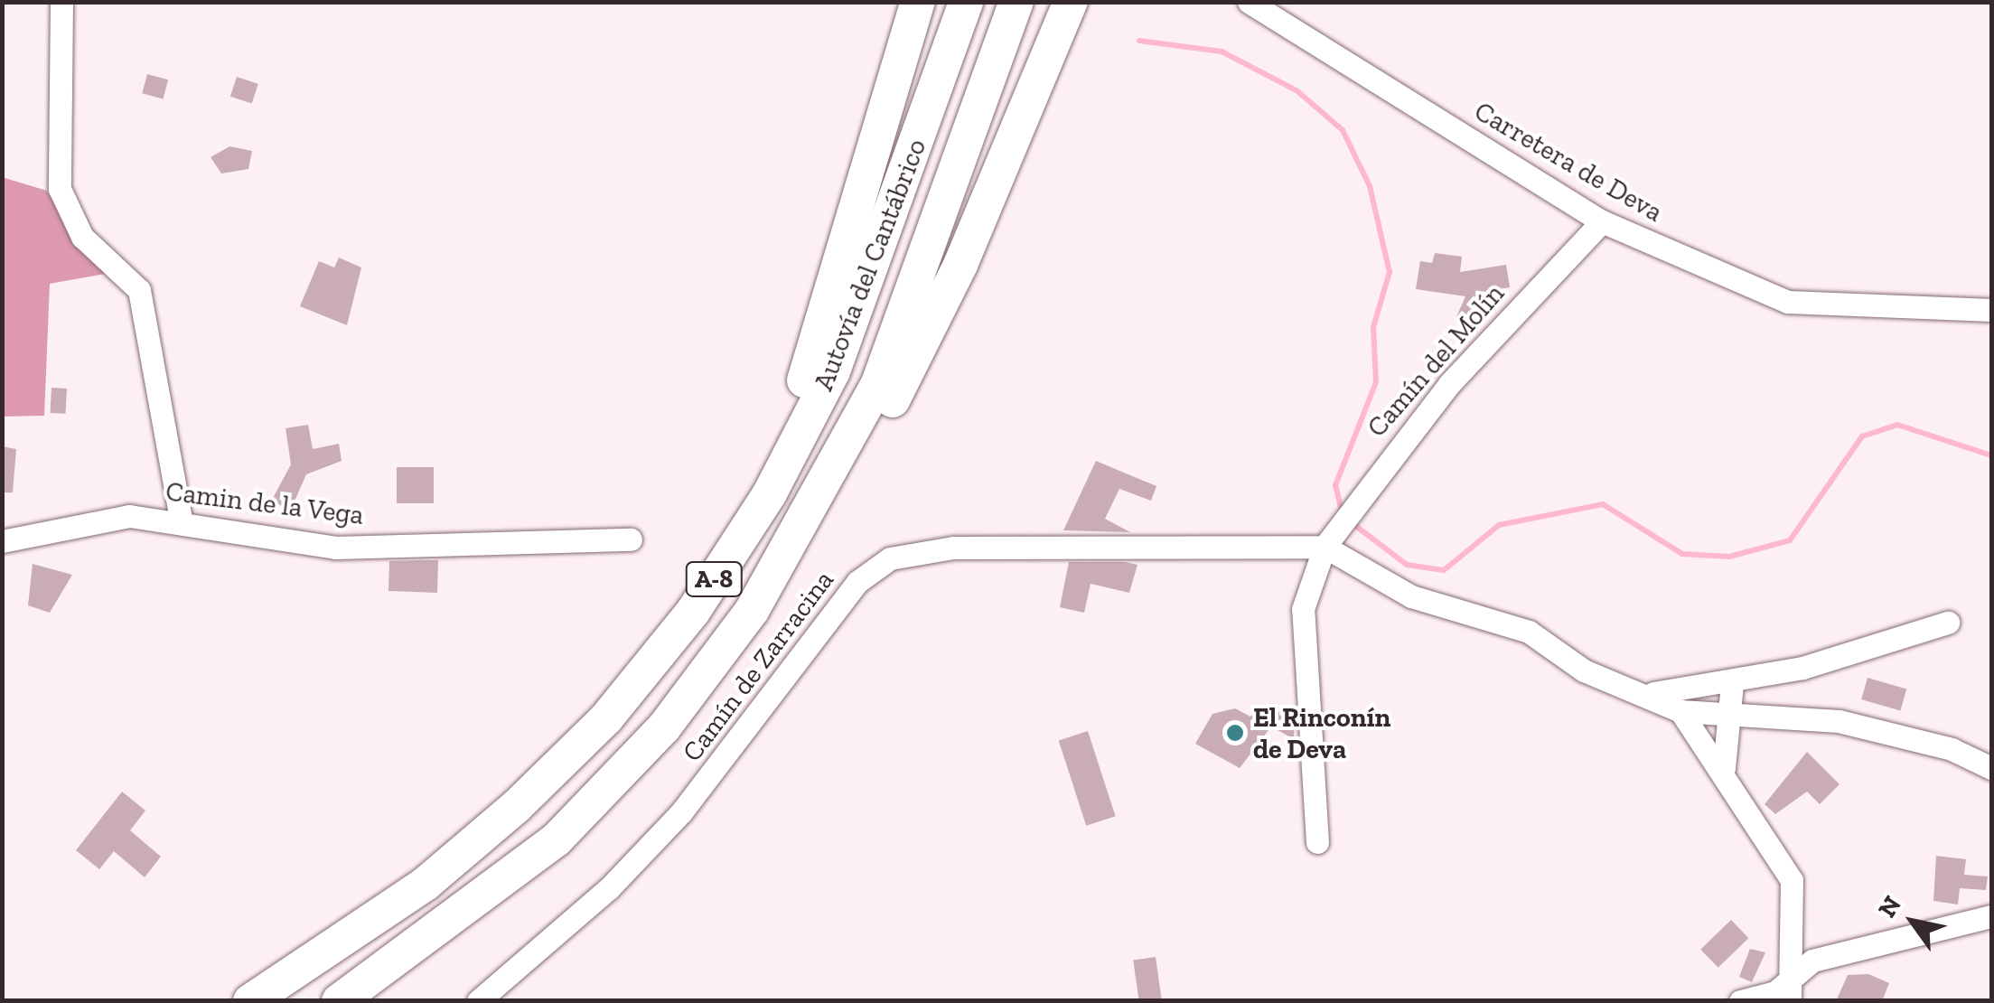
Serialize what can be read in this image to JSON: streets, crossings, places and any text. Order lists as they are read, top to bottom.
{
  "streets": {
    "highway": ["Autovía del Cantábrico", "A-8"],
    "street": [
      "Carretera de Deva",
      "Camín del Molín",
      "Camin de la Vega",
      "Camín de Zarracina"
    ]
  },
  "crossings": [
    ["Carretera de Deva", "Camín del Molín"],
    ["Camín del Molín", "Camín de Zarracina"]
  ],
  "places": ["El Rinconín de Deva"],
  "north": "top left"
}
